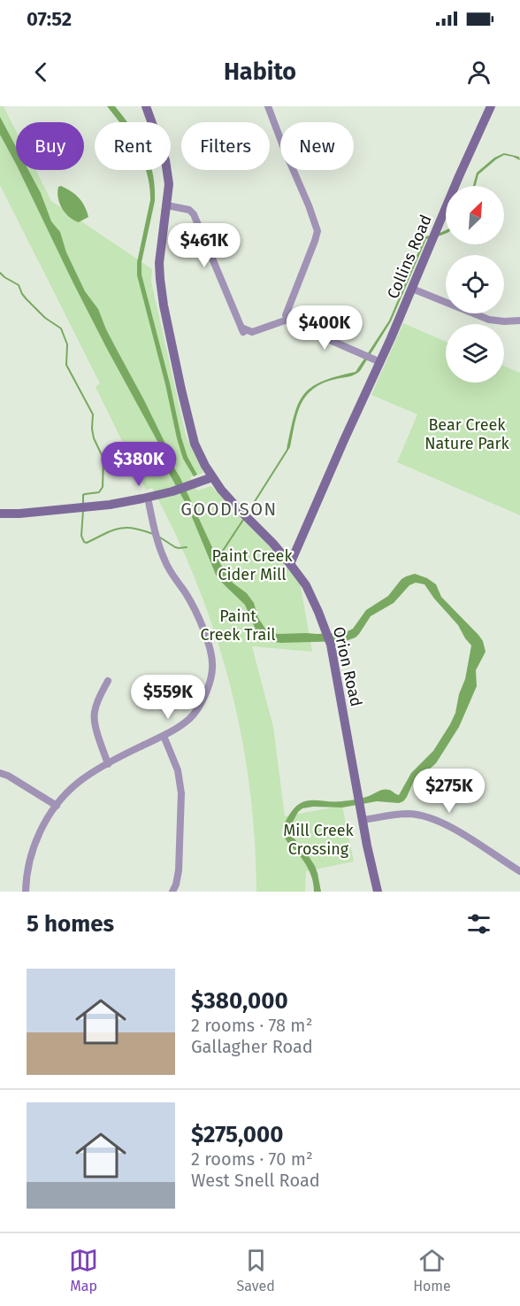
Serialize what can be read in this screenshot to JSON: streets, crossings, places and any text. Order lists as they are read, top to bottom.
{
  "streets": {
    "street": ["Collins Road", "Orion Road"]
  },
  "crossings": [
    ["Collins Road", "Orion Road"]
  ],
  "districts": ["GOODISON"],
  "parks": [
    "Bear Creek Nature Park",
    "Paint Creek Cider Mill",
    "Paint Creek Trail",
    "Mill Creek Crossing"
  ],
  "north": "top right",
  "page": {
    "status": "07:52",
    "header": "Habito",
    "chip": [
      "Buy",
      "Rent",
      "Filters",
      "New"
    ],
    "price": [
      "$461K",
      "$400K",
      "$380K",
      "$559K",
      "$275K"
    ],
    "heading": "5 homes",
    "list": [
      {
        "name": "$380,000",
        "note": "2 rooms · 78 m² · Gallagher Road"
      },
      {
        "name": "$275,000",
        "note": "2 rooms · 70 m² · West Snell Road"
      }
    ],
    "tabs": ["Map", "Saved", "Home"]
  }
}
